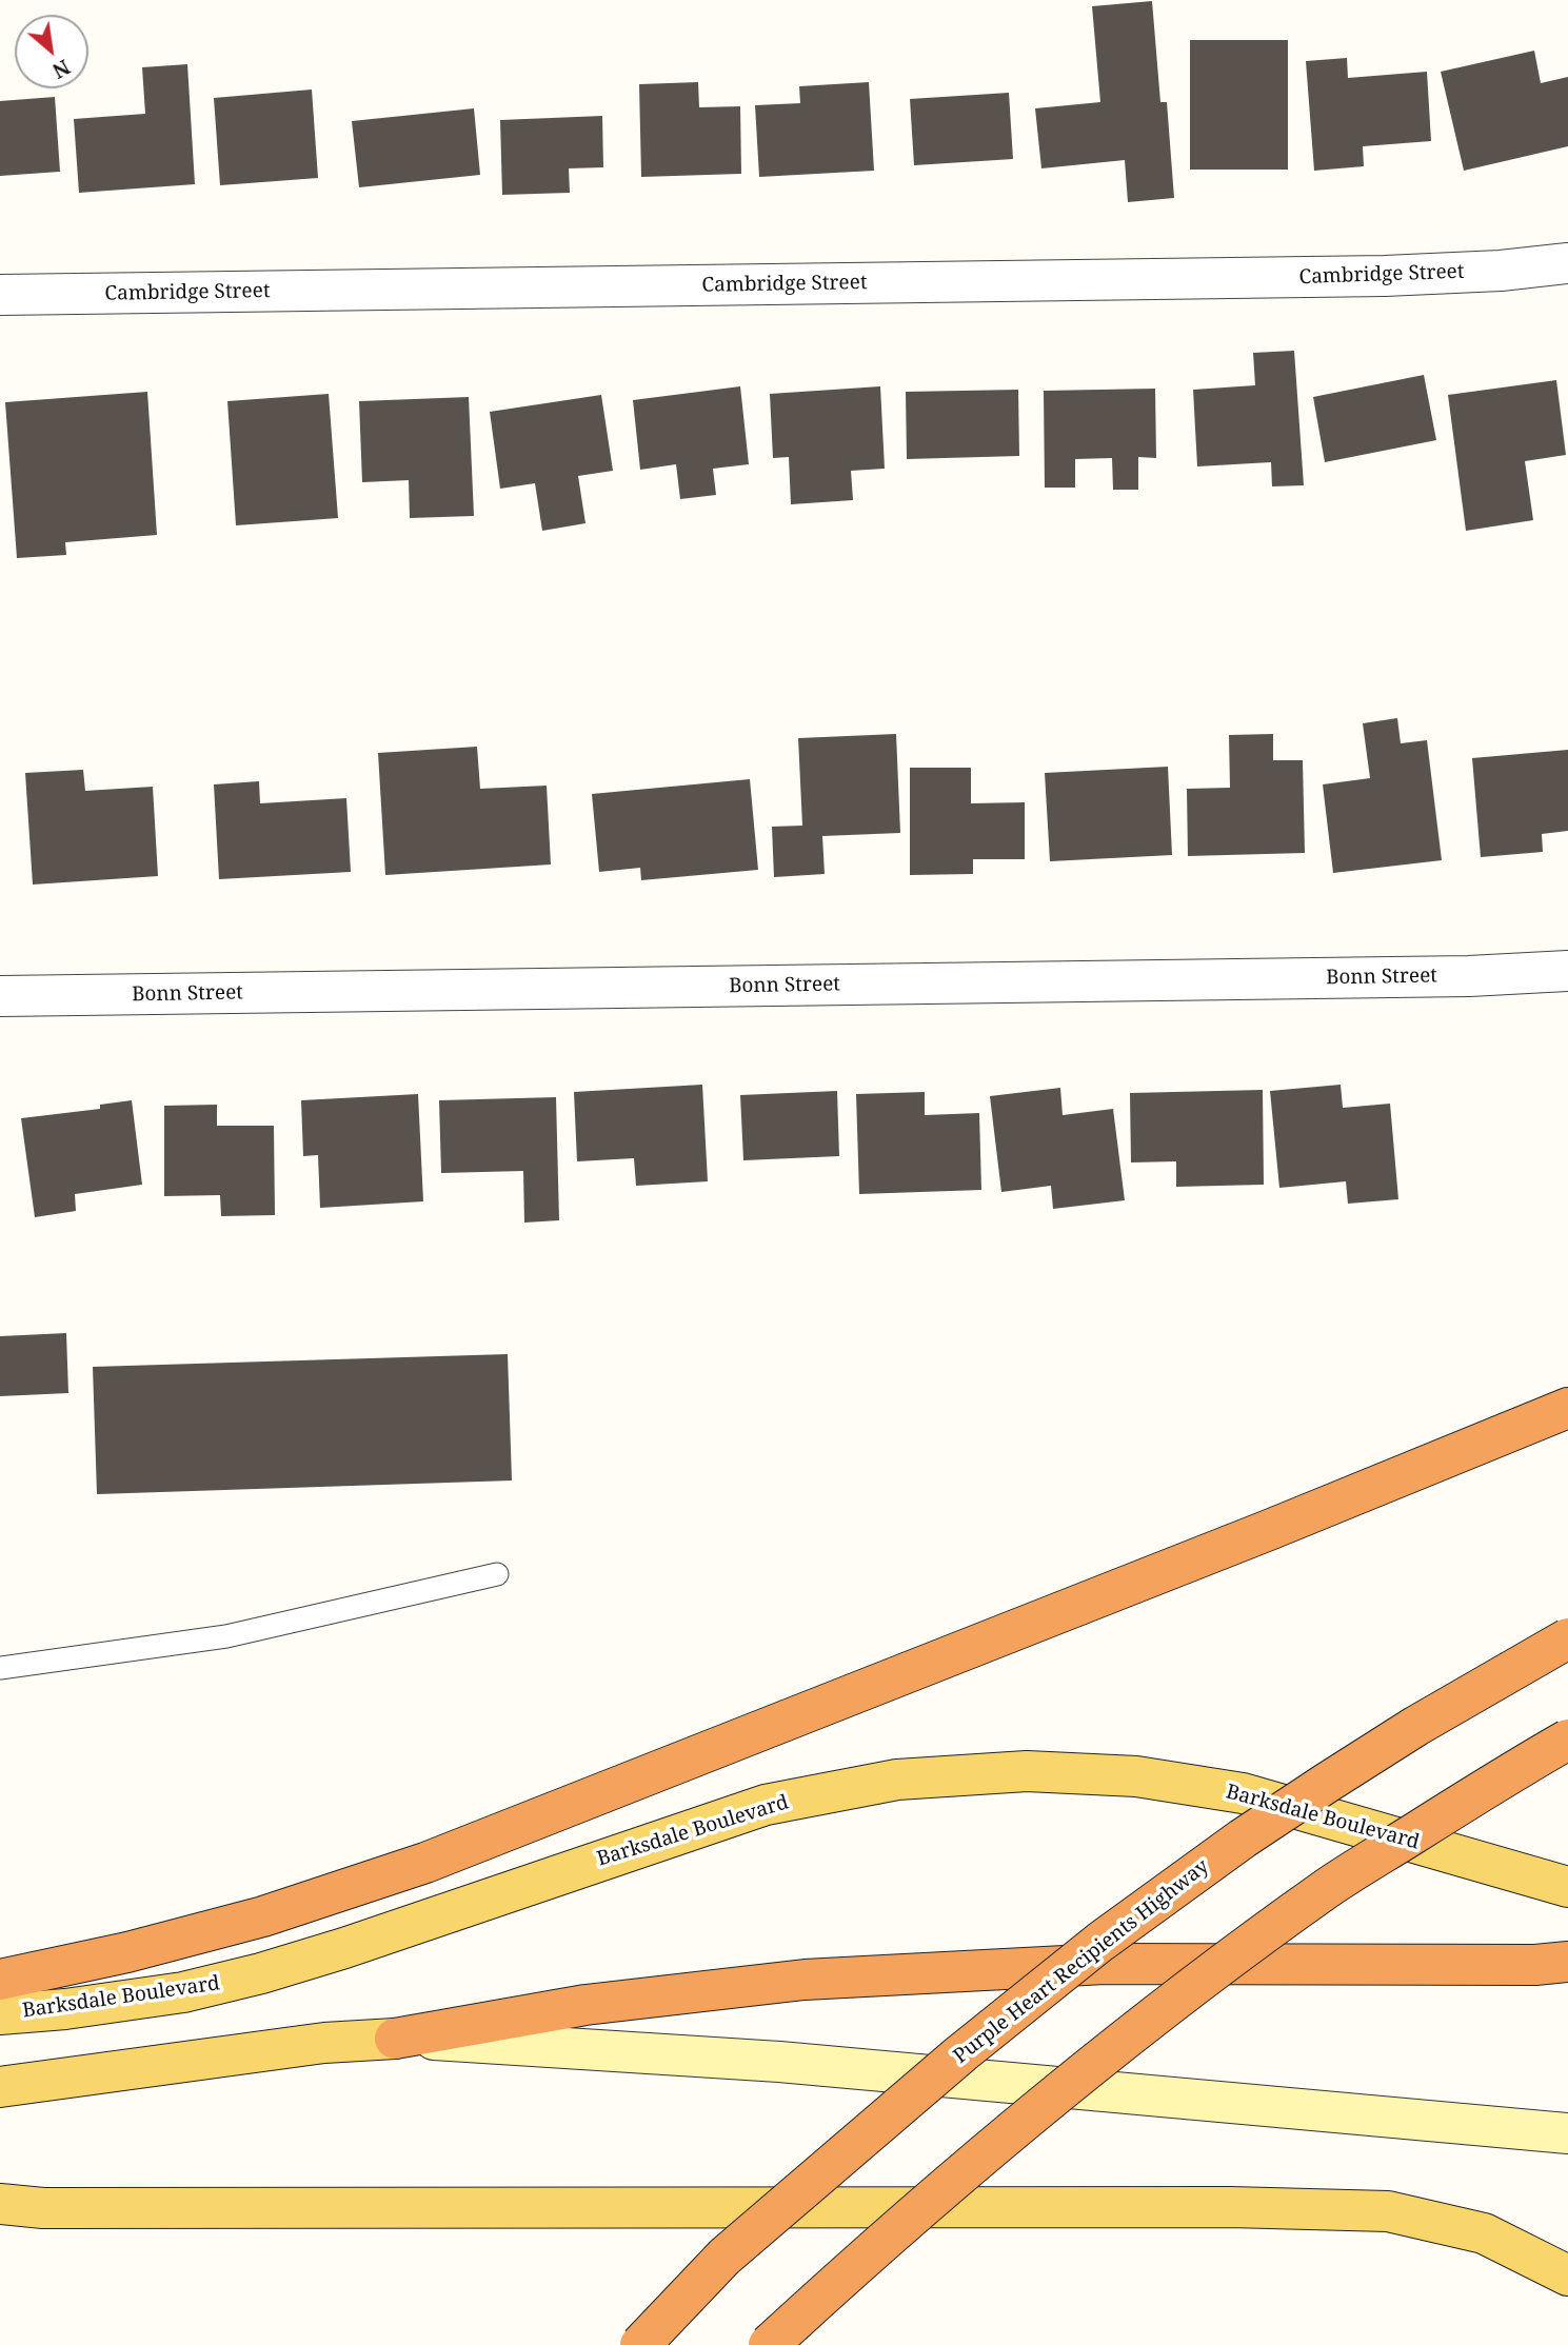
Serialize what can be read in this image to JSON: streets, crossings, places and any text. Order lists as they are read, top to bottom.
{
  "streets": {
    "highway": ["Purple Heart Recipients Highway"],
    "main road": ["Barksdale Boulevard"],
    "street": ["Cambridge Street", "Bonn Street"]
  },
  "north": "bottom right"
}
